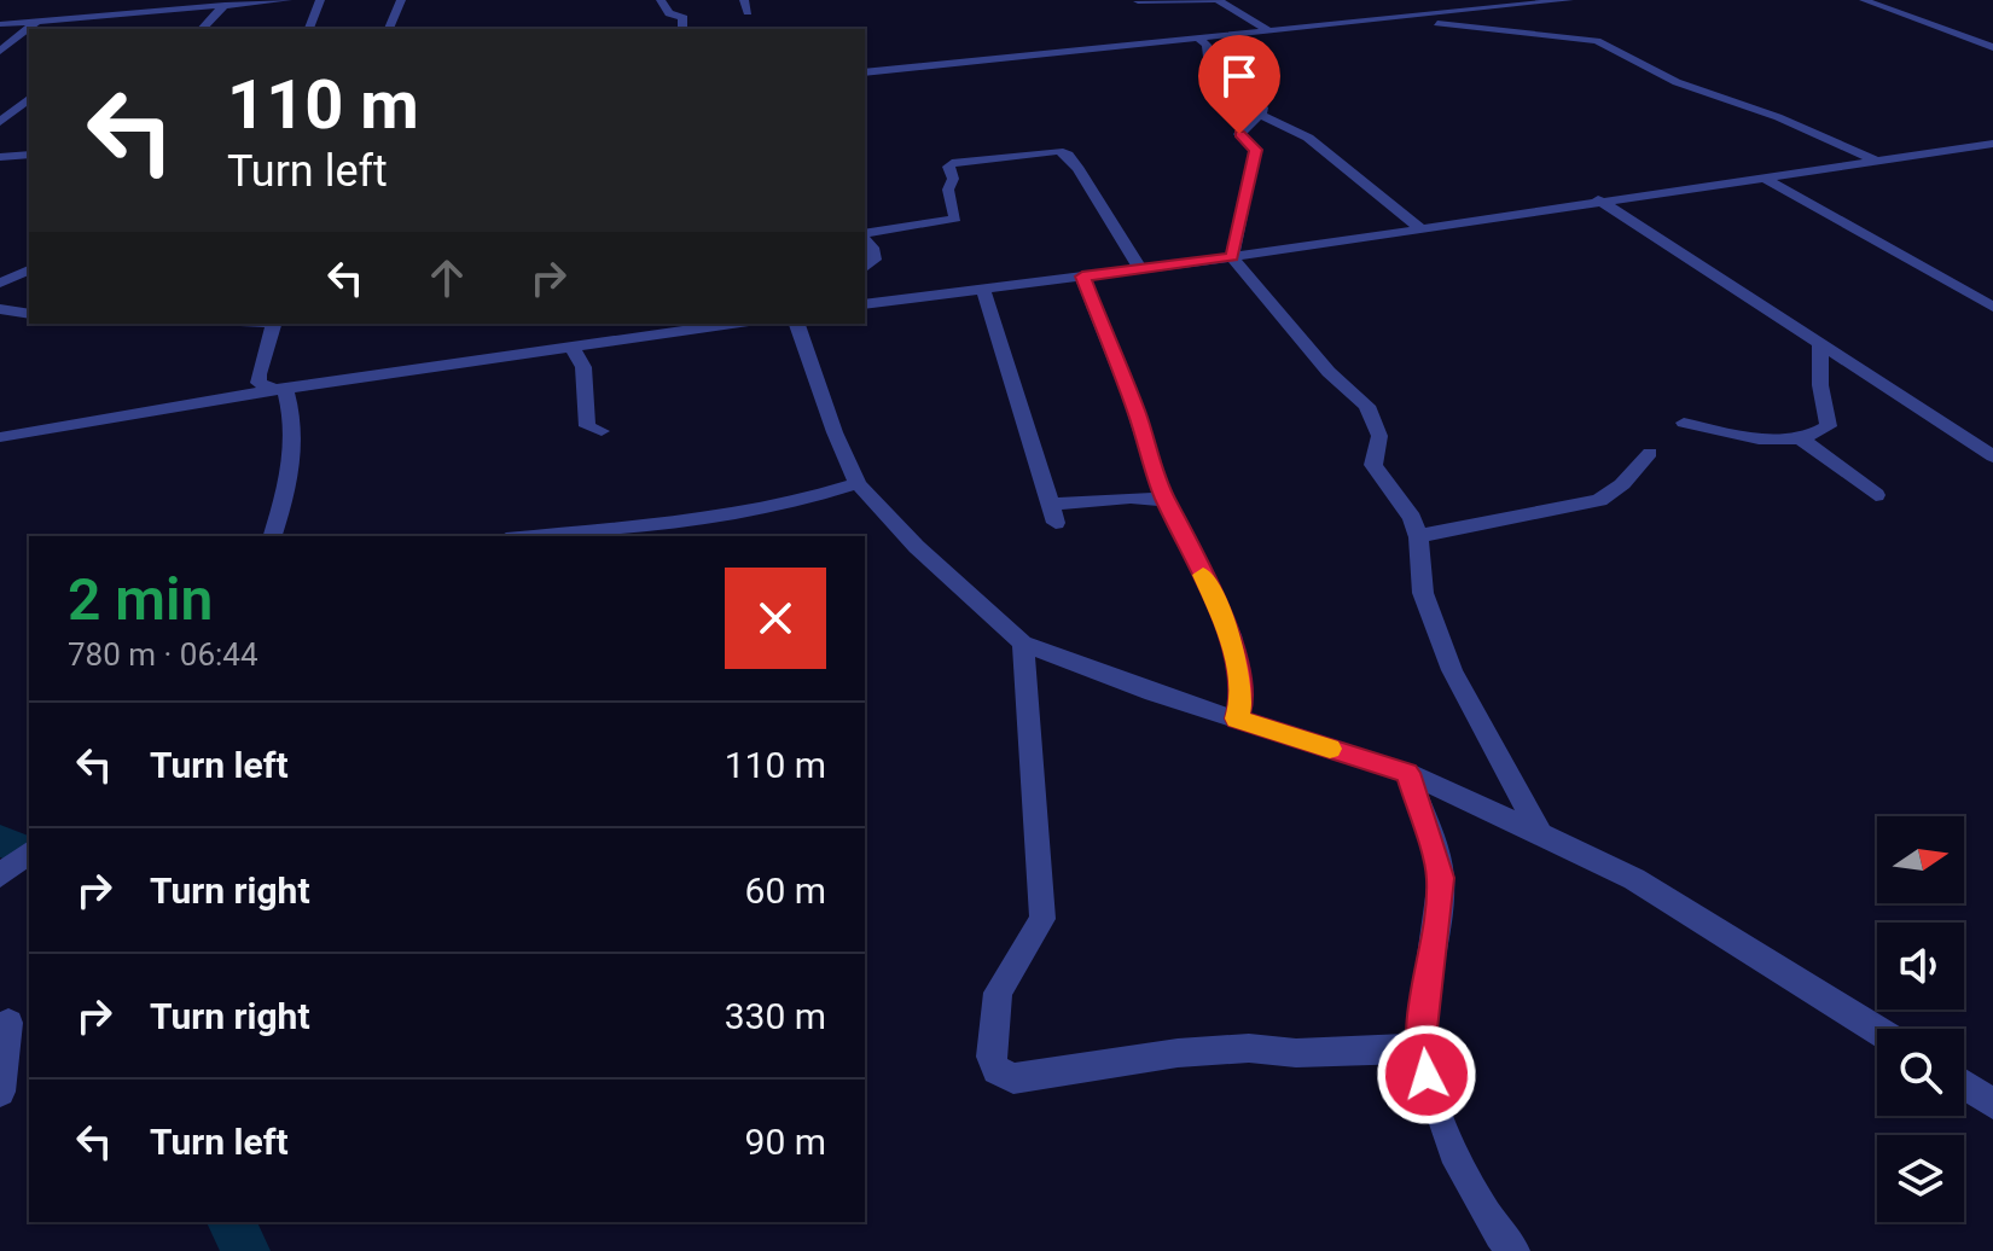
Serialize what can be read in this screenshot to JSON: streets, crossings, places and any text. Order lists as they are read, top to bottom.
{
  "north": "right",
  "page": {
    "turn": ["110 m", "Turn left"],
    "heading": ["2 min", "780 m · 06:44"],
    "list": [
      {
        "name": "Turn left",
        "value": "110 m"
      },
      {
        "name": "Turn right",
        "value": "60 m"
      },
      {
        "name": "Turn right",
        "value": "330 m"
      },
      {
        "name": "Turn left",
        "value": "90 m"
      }
    ]
  }
}
